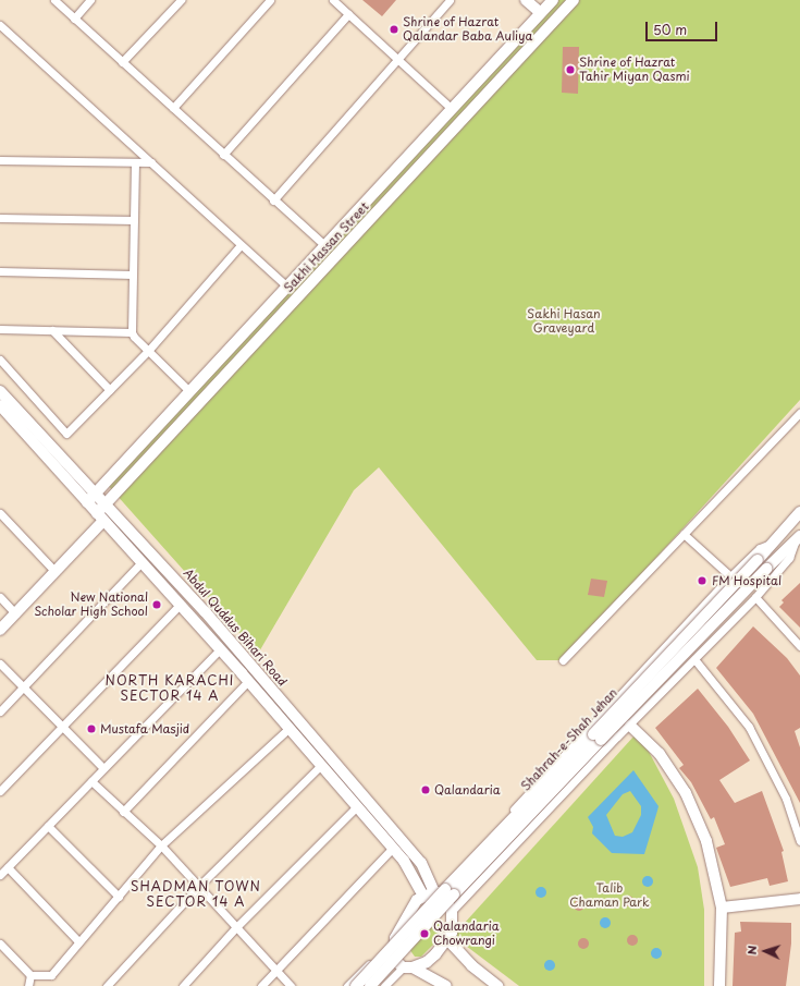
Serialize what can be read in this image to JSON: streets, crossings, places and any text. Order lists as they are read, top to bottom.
{
  "streets": {
    "main road": ["Sakhi Hassan Street", "Abdul Quddus Bihari Road", "Shahrah-e-Shah Jehan"]
  },
  "crossings": [
    ["Sakhi Hassan Street", "Abdul Quddus Bihari Road"]
  ],
  "districts": ["NORTH KARACHI SECTOR 14 A", "SHADMAN TOWN SECTOR 14 A"],
  "parks": ["Sakhi Hasan Graveyard", "Talib Chaman Park"],
  "places": [
    "Shrine of Hazrat Qalandar Baba Auliya",
    "Shrine of Hazrat Tahir Miyan Qasmi",
    "FM Hospital",
    "New National Scholar High School",
    "Mustafa Masjid",
    "Qalandaria",
    "Qalandaria Chowrangi"
  ],
  "scale_bar": "50 m",
  "north": "left"
}
